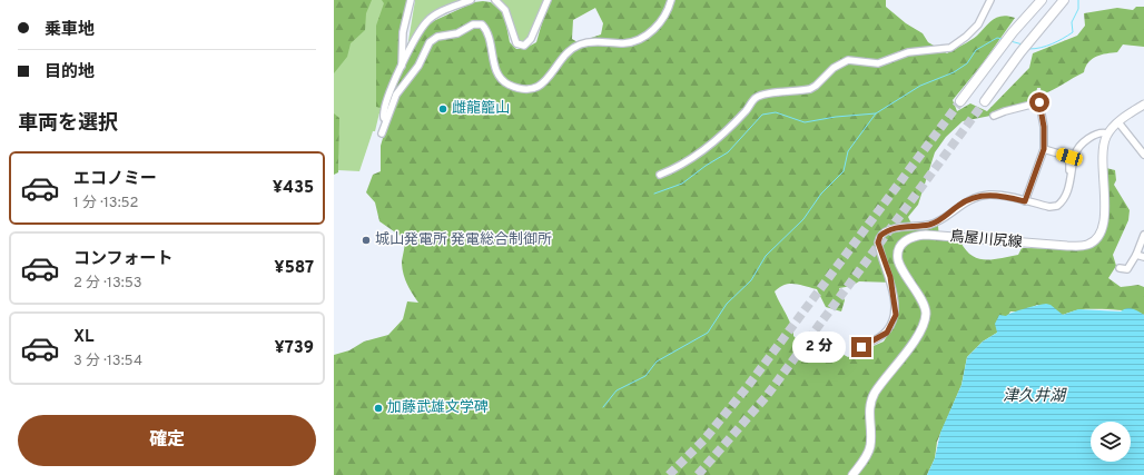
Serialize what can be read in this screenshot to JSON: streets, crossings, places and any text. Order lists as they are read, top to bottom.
{
  "streets": {
    "main road": ["鳥屋川尻線"]
  },
  "water": ["津久井湖"],
  "places": ["雌龍籠山", "城山発電所 発電総合制御所", "加藤武雄文学碑"],
  "page": {
    "banner": ["乗車地", "目的地"],
    "heading": "車両を選択",
    "list": [
      {
        "name": "エコノミー",
        "note": "1 分 · 13:52",
        "value": "¥435"
      },
      {
        "name": "コンフォート",
        "note": "2 分 · 13:53",
        "value": "¥587"
      },
      {
        "name": "XL",
        "note": "3 分 · 13:54",
        "value": "¥739"
      }
    ],
    "bubble": "2 分",
    "buttons": "確定"
  }
}
